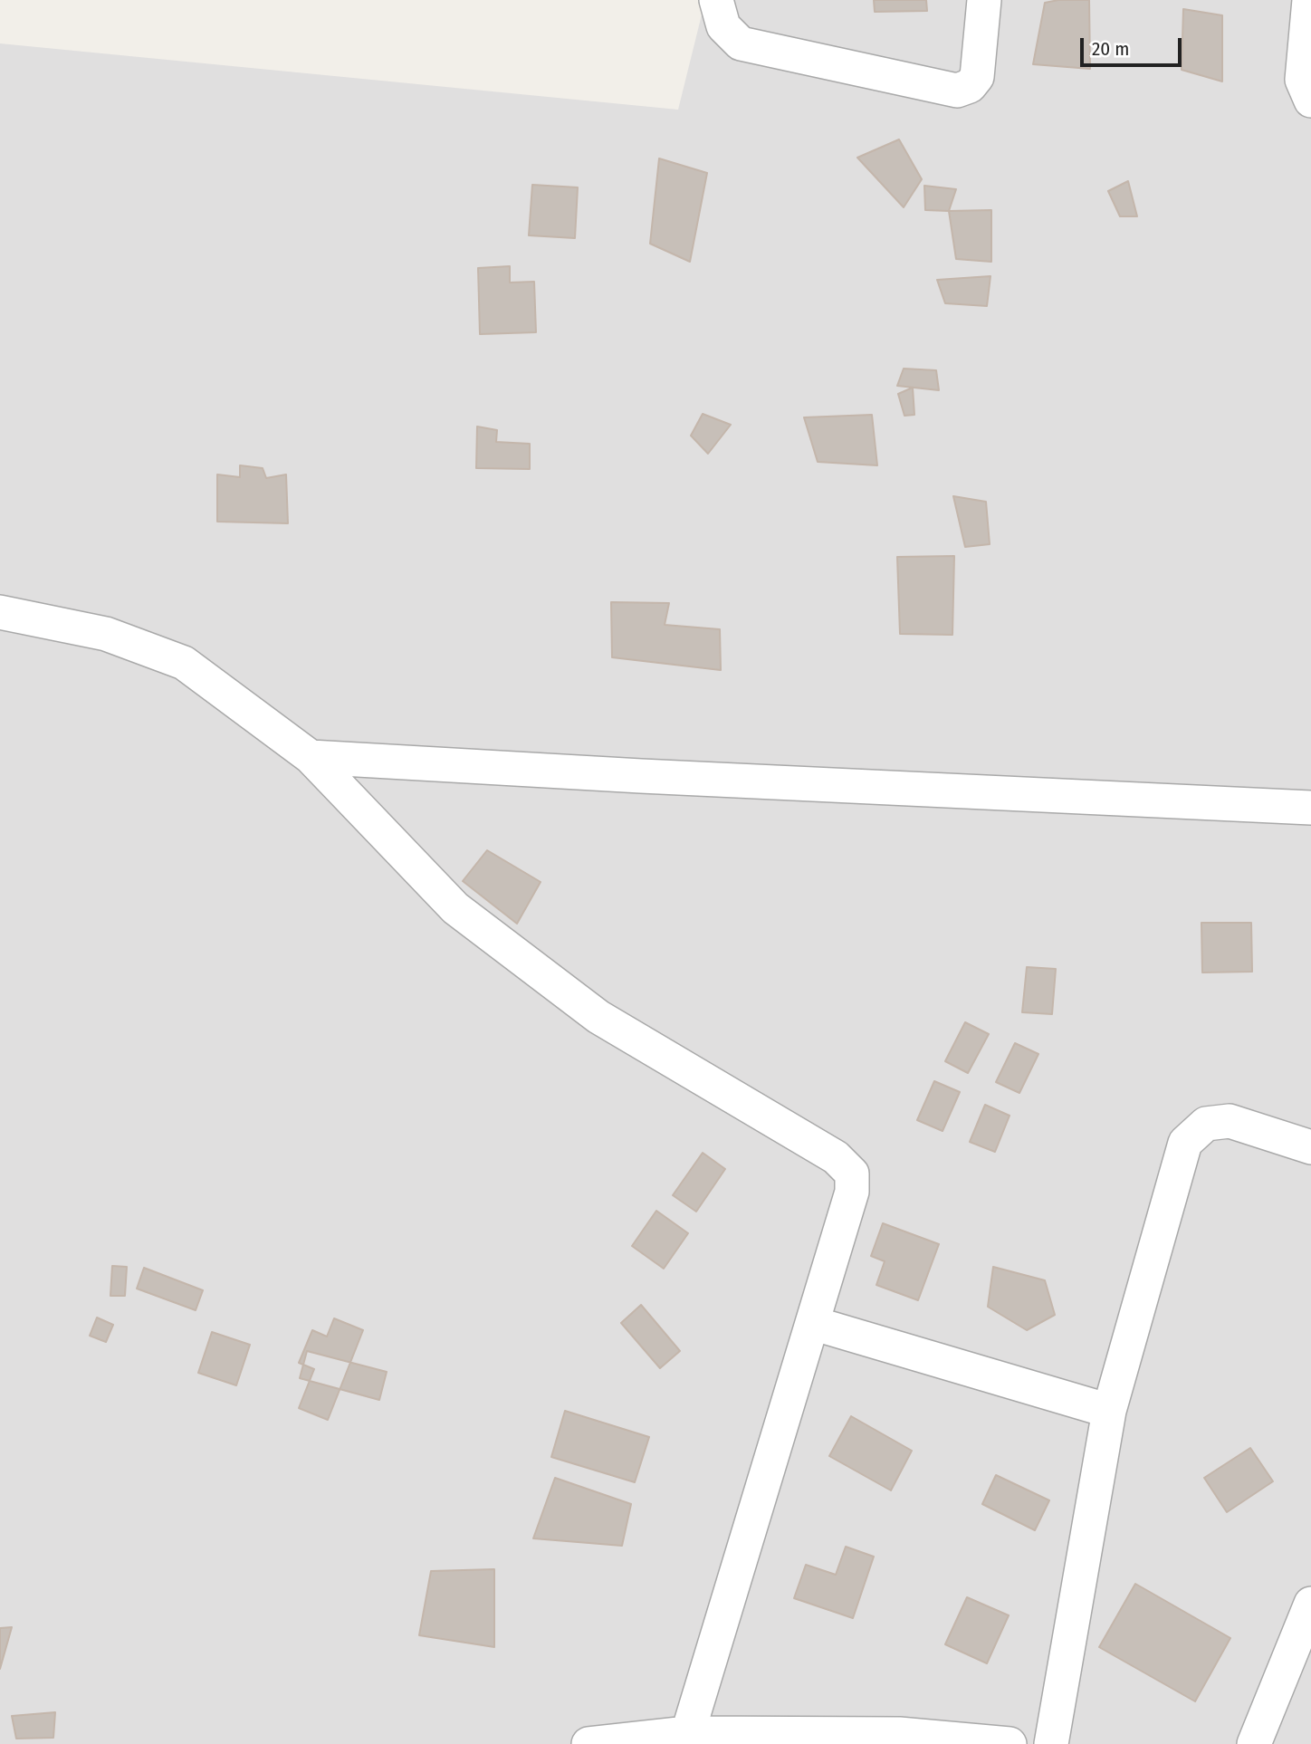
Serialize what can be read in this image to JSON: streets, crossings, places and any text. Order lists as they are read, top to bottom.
{
  "scale_bar": "20 m"
}
